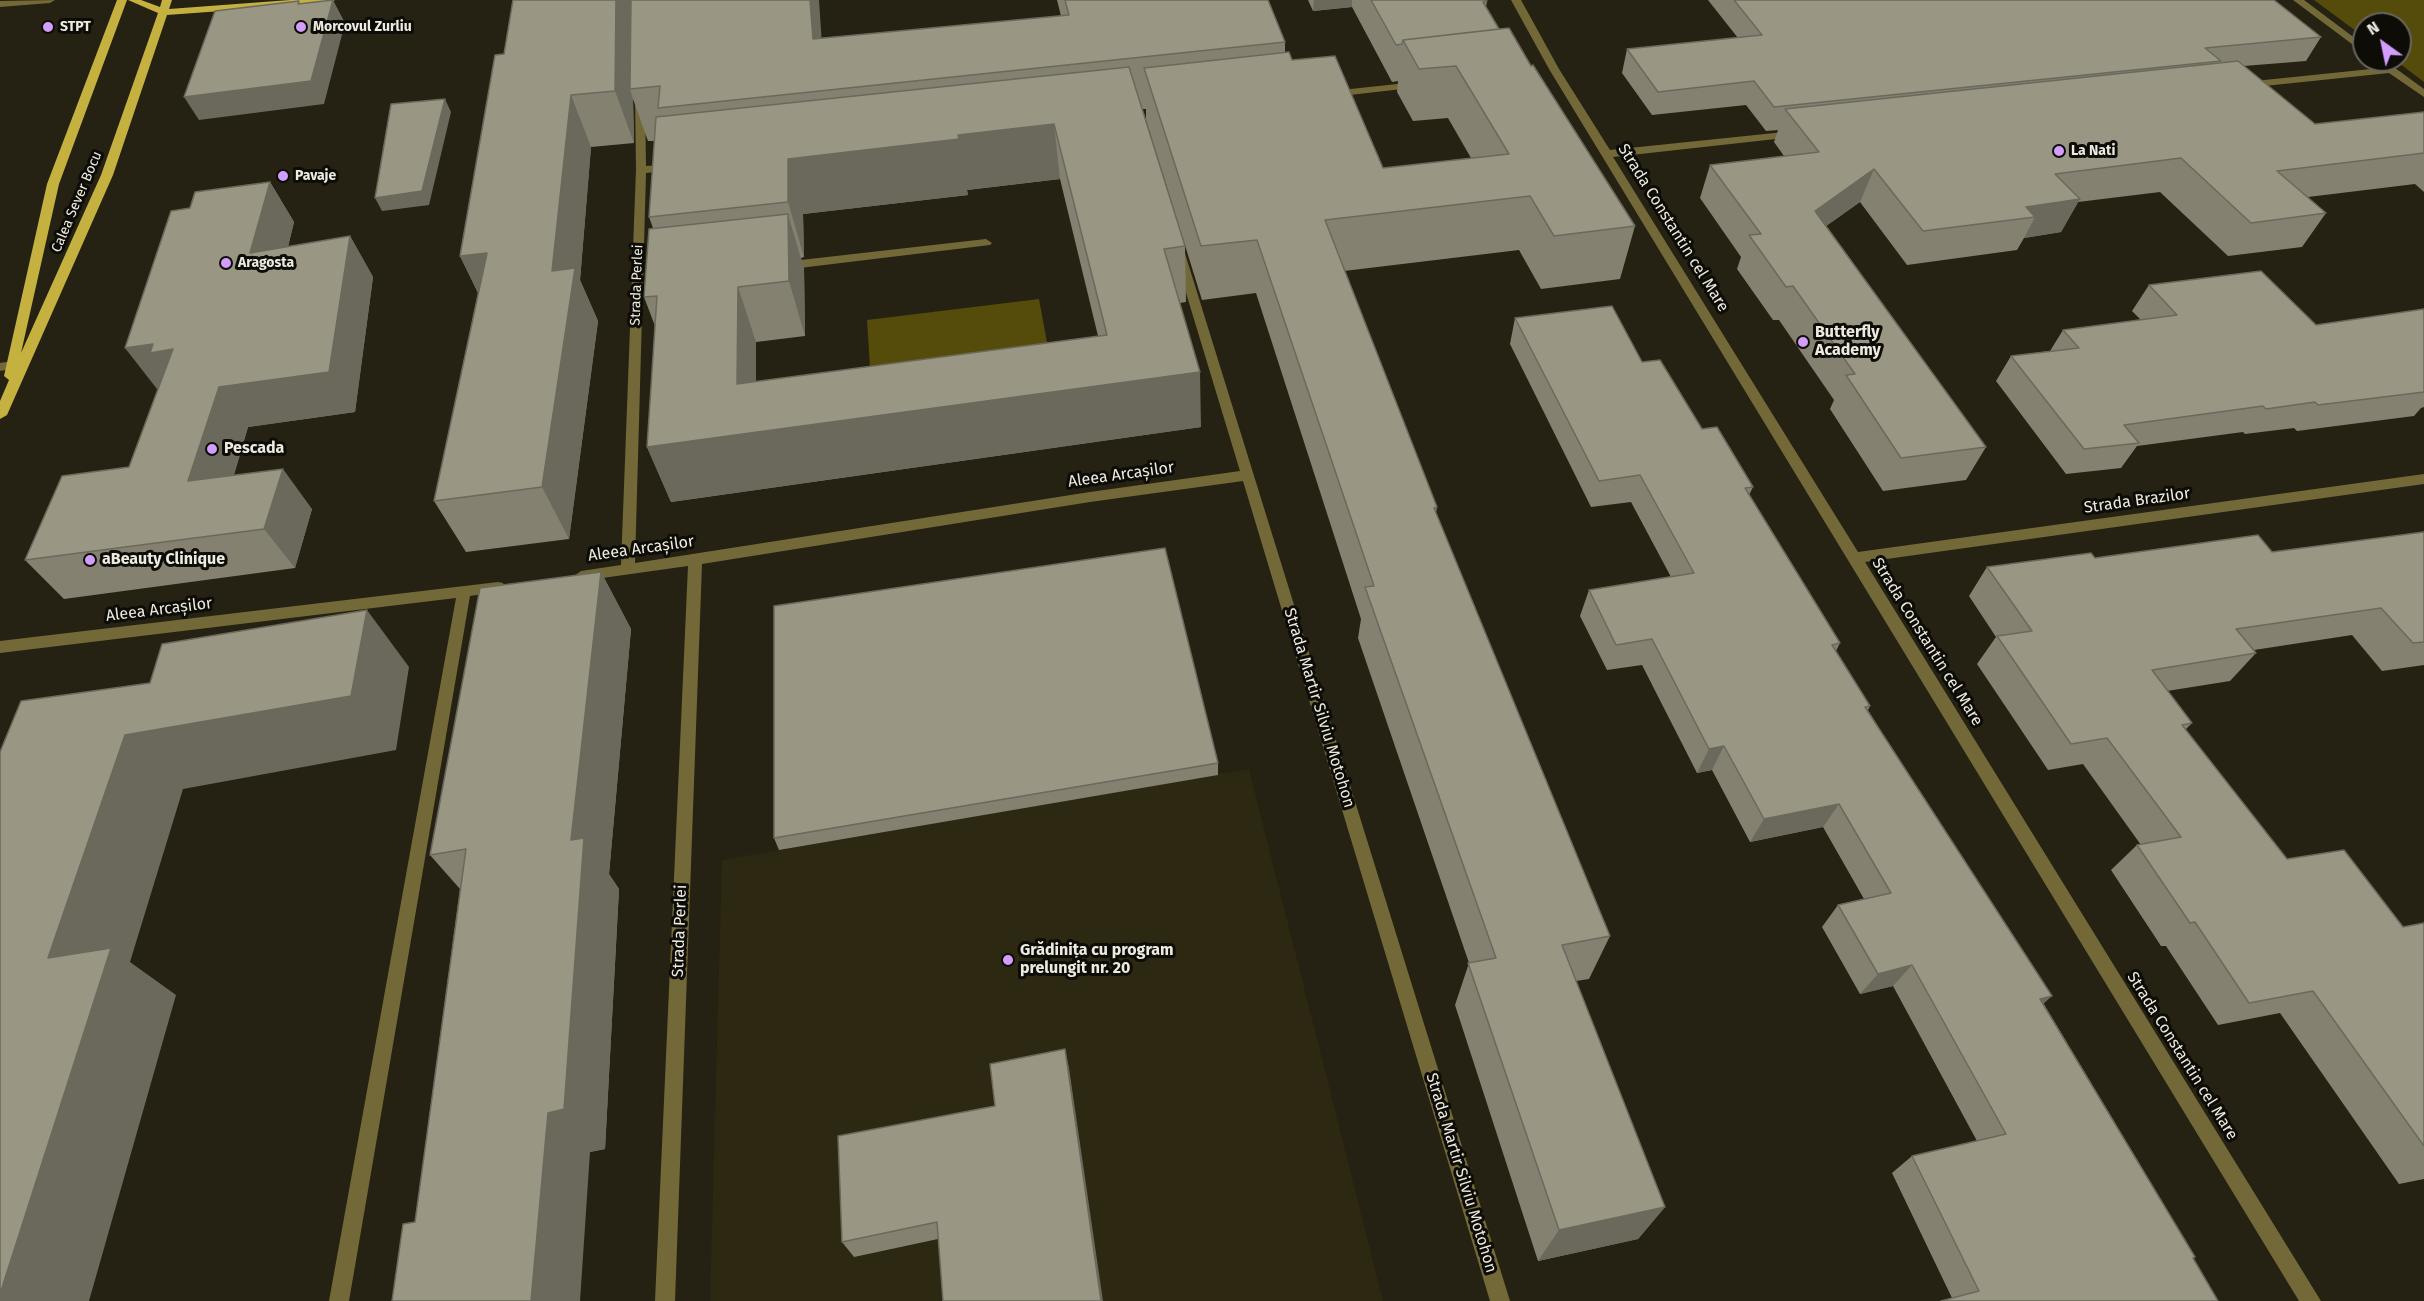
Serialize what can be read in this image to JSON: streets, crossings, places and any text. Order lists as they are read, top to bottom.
{
  "streets": {
    "main road": ["Calea Sever Bocu"],
    "street": [
      "Strada Constantin cel Mare",
      "Strada Perlei",
      "Aleea Arcașilor",
      "Strada Brazilor",
      "Strada Martir Silviu Motohon"
    ]
  },
  "crossings": [
    ["Strada Constantin cel Mare", "Strada Brazilor"],
    ["Strada Perlei", "Aleea Arcașilor"],
    ["Aleea Arcașilor", "Strada Martir Silviu Motohon"]
  ],
  "places": [
    "STPT",
    "Morcovul Zurliu",
    "La Nati",
    "Pavaje",
    "Aragosta",
    "Butterfly Academy",
    "Pescada",
    "aBeauty Clinique",
    "Grădinița cu program prelungit nr. 20"
  ],
  "north": "top left"
}
